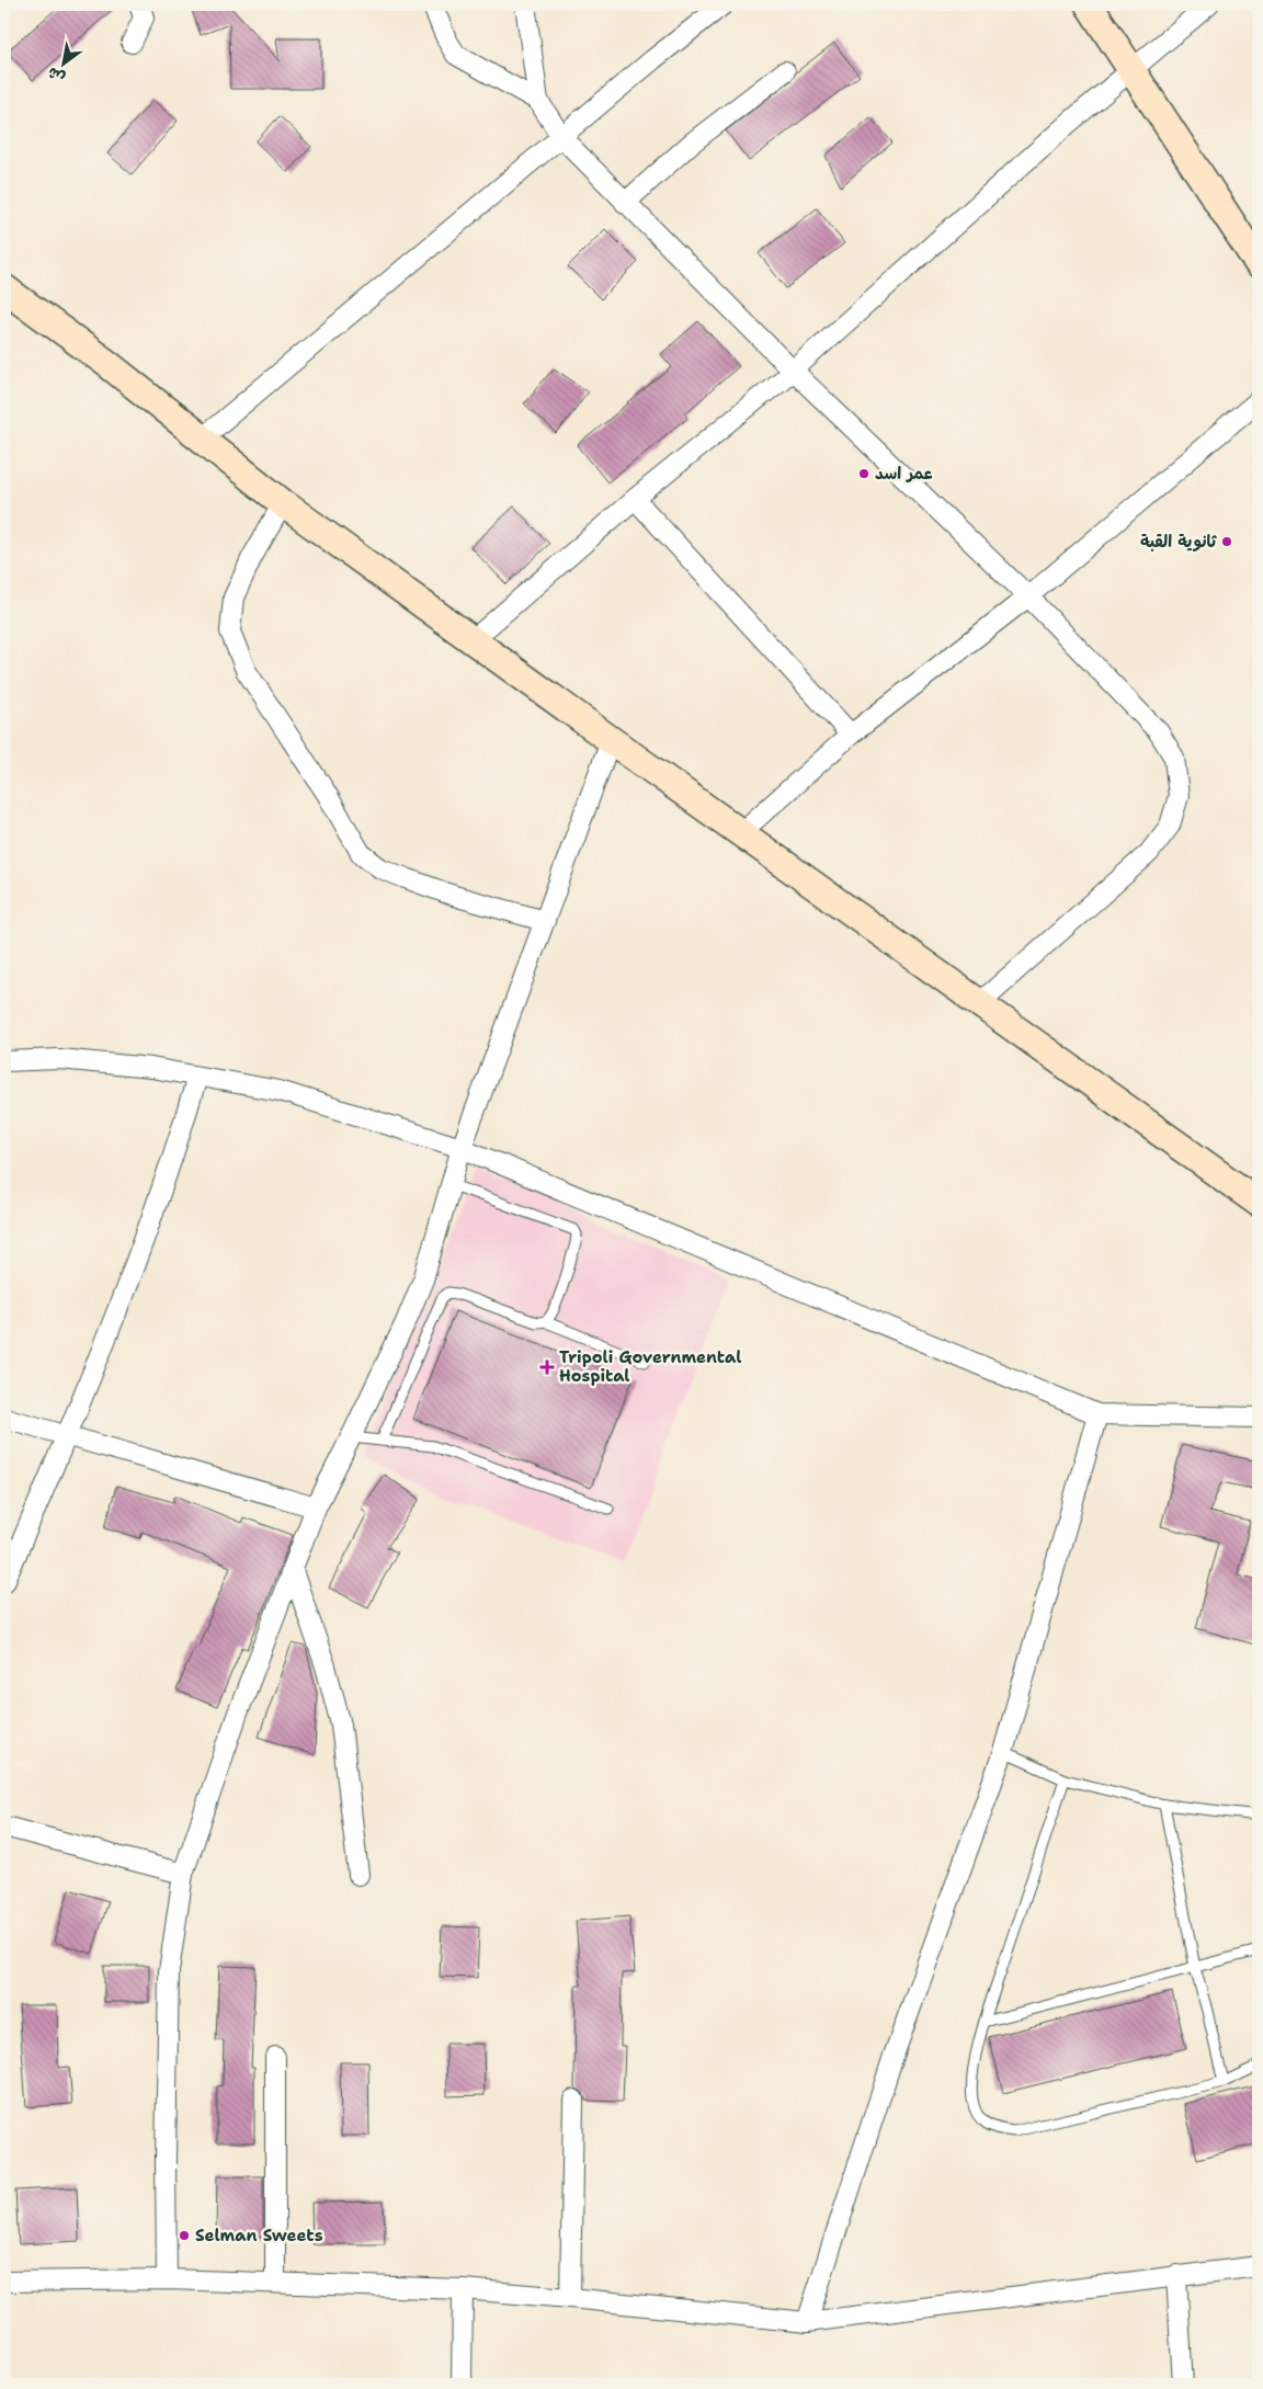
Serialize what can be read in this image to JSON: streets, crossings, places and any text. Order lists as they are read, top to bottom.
{
  "places": {
    "other": ["عمر اسد", "ثانوية القبة", "Selman Sweets"],
    "health": ["Tripoli Governmental Hospital"]
  },
  "north": "bottom left"
}
